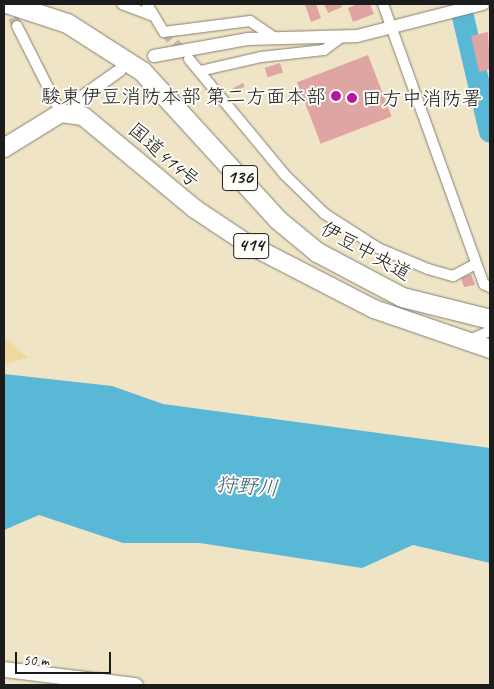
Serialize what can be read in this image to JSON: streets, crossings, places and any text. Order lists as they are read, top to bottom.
{
  "streets": {
    "highway": [
      "国道414号",
      "136",
      "414",
      "伊豆中央道"
    ]
  },
  "water": ["狩野川"],
  "places": ["駿東伊豆消防本部 第二方面本部", "田方中消防署"],
  "scale_bar": "50 m"
}
